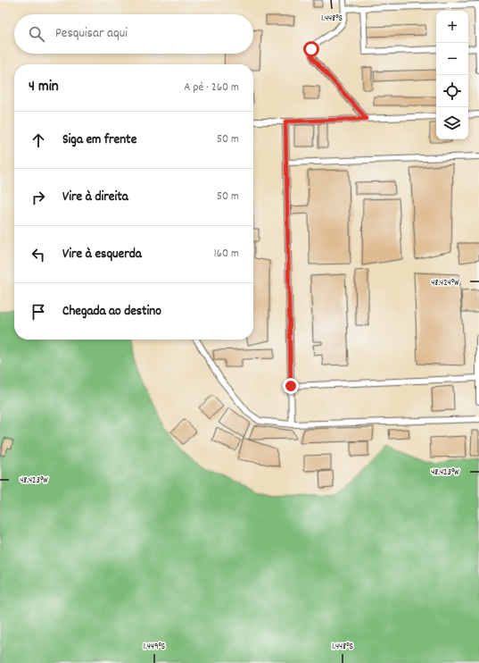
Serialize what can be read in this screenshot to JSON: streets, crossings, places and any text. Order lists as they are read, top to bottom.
{
  "page": {
    "map_buttons": ["+", "−"],
    "search": "Pesquisar aqui",
    "heading": ["4 min", "A pé · 260 m"],
    "list": [
      ["Siga em frente", "50 m"],
      ["Vire à direita", "50 m"],
      ["Vire à esquerda", "160 m"],
      "Chegada ao destino"
    ]
  },
  "coordinates": [
    "1.448°S",
    "48.424°W",
    "48.423°W",
    "1.449°S"
  ]
}
